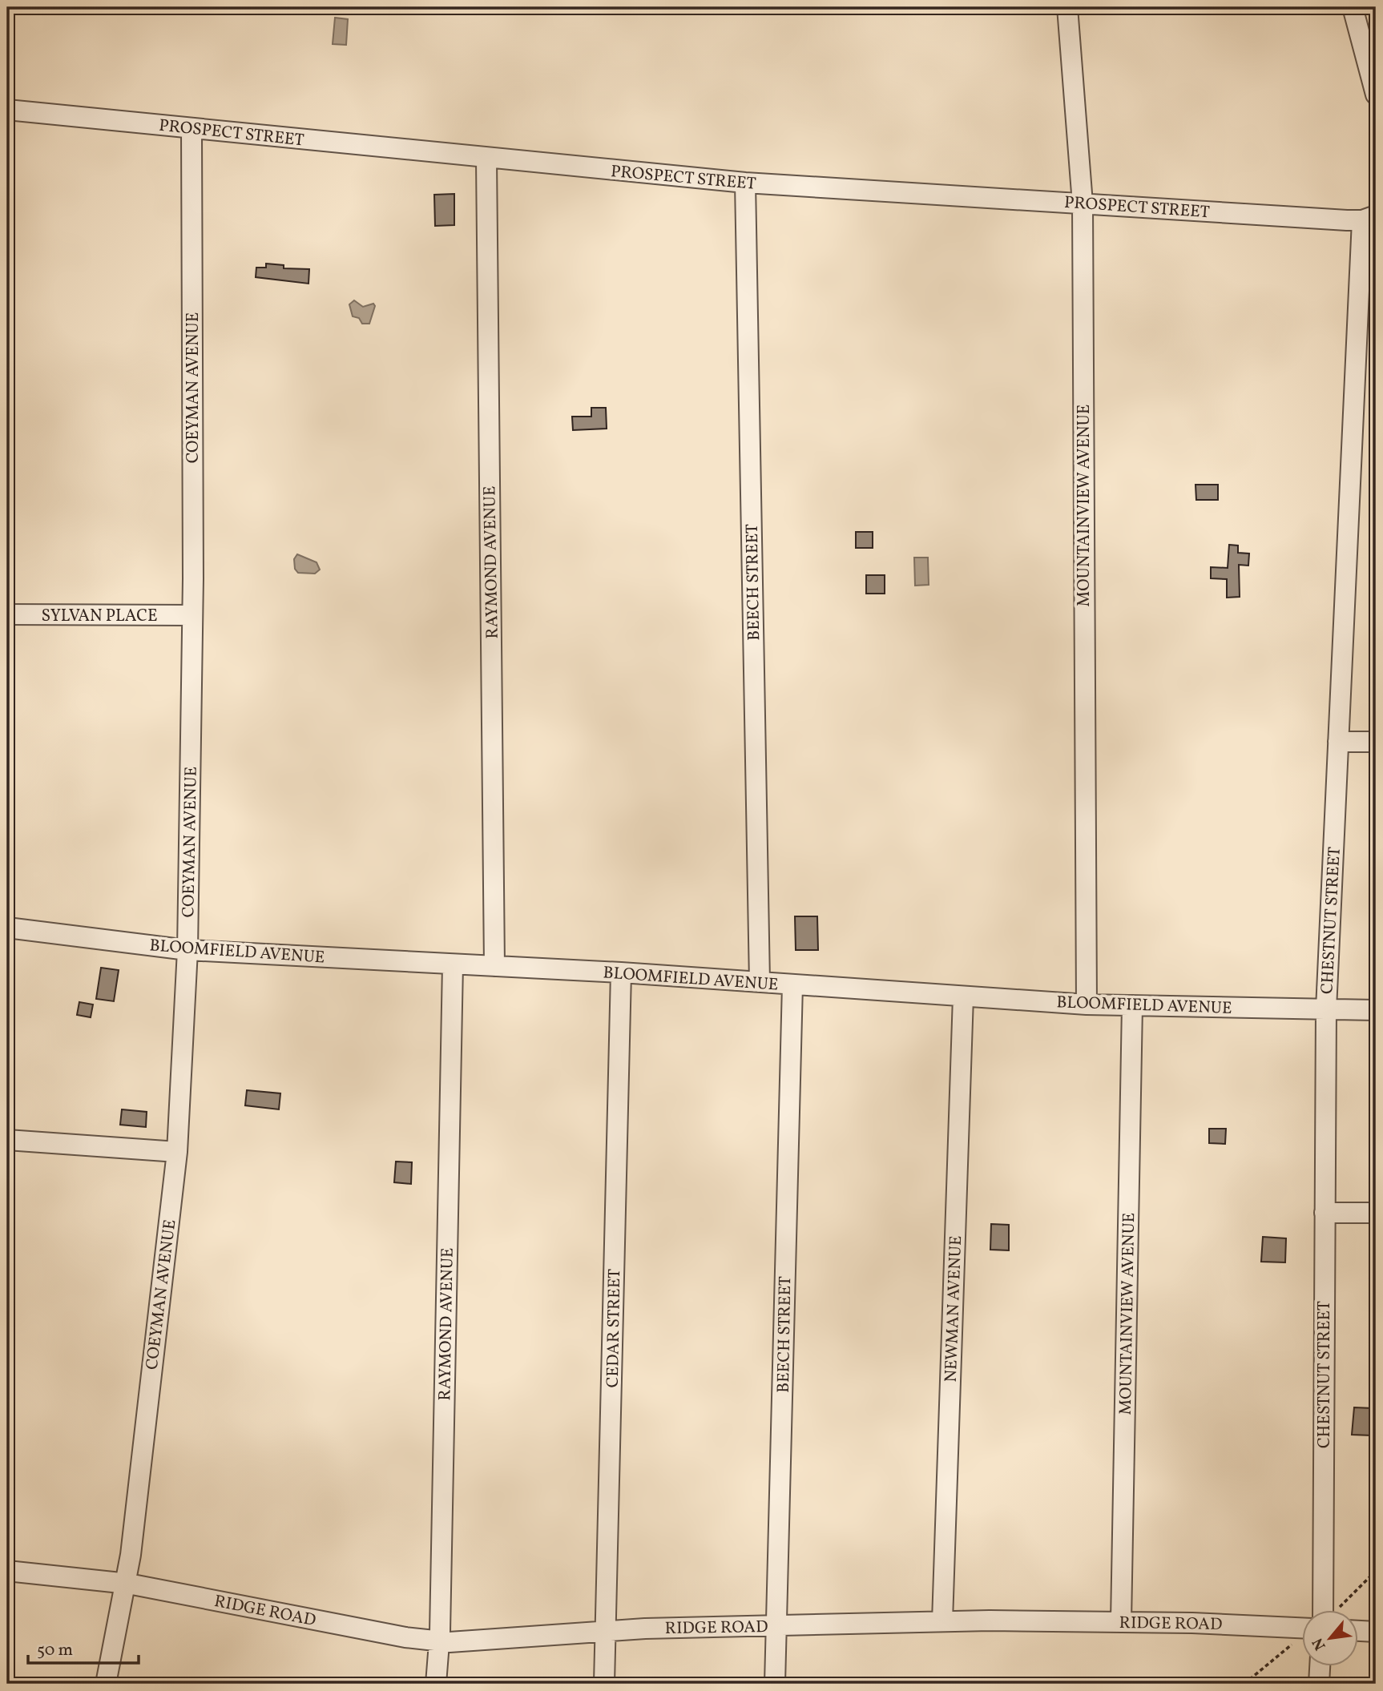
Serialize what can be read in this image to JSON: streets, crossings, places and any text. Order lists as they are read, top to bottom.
{
  "streets": {
    "street": [
      "PROSPECT STREET",
      "COEYMAN AVENUE",
      "MOUNTAINVIEW AVENUE",
      "RAYMOND AVENUE",
      "BEECH STREET",
      "SYLVAN PLACE",
      "CHESTNUT STREET",
      "BLOOMFIELD AVENUE",
      "NEWMAN AVENUE",
      "CEDAR STREET",
      "RIDGE ROAD"
    ]
  },
  "crossings": [
    ["PROSPECT STREET", "COEYMAN AVENUE"],
    ["PROSPECT STREET", "MOUNTAINVIEW AVENUE"],
    ["PROSPECT STREET", "RAYMOND AVENUE"],
    ["PROSPECT STREET", "BEECH STREET"],
    ["PROSPECT STREET", "CHESTNUT STREET"],
    ["COEYMAN AVENUE", "SYLVAN PLACE"],
    ["COEYMAN AVENUE", "BLOOMFIELD AVENUE"],
    ["COEYMAN AVENUE", "RIDGE ROAD"],
    ["MOUNTAINVIEW AVENUE", "BLOOMFIELD AVENUE"],
    ["MOUNTAINVIEW AVENUE", "RIDGE ROAD"],
    ["RAYMOND AVENUE", "BLOOMFIELD AVENUE"],
    ["RAYMOND AVENUE", "RIDGE ROAD"],
    ["BEECH STREET", "BLOOMFIELD AVENUE"],
    ["BEECH STREET", "RIDGE ROAD"],
    ["CHESTNUT STREET", "BLOOMFIELD AVENUE"],
    ["BLOOMFIELD AVENUE", "NEWMAN AVENUE"],
    ["BLOOMFIELD AVENUE", "CEDAR STREET"],
    ["NEWMAN AVENUE", "RIDGE ROAD"],
    ["CEDAR STREET", "RIDGE ROAD"]
  ],
  "scale_bar": "50 m",
  "north": "bottom left"
}
